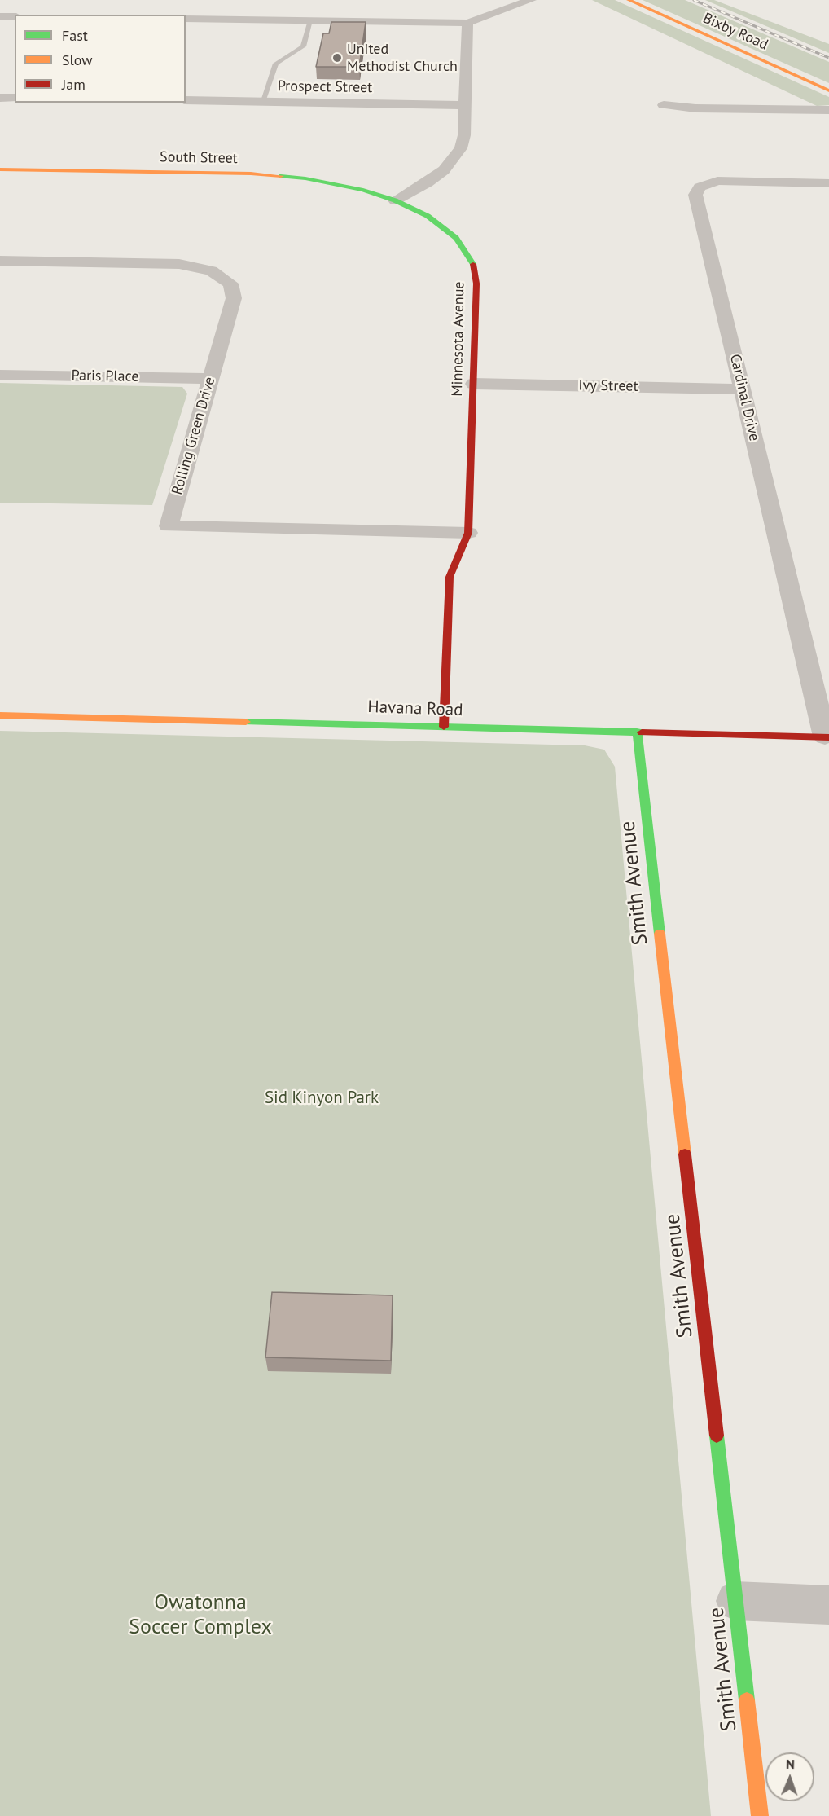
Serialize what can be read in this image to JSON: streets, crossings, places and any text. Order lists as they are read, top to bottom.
{
  "streets": {
    "street": [
      "Bixby Road",
      "Prospect Street",
      "South Street",
      "Minnesota Avenue",
      "Paris Place",
      "Ivy Street",
      "Cardinal Drive",
      "Rolling Green Drive",
      "Havana Road",
      "Smith Avenue"
    ]
  },
  "crossings": [
    ["South Street", "Minnesota Avenue"],
    ["Minnesota Avenue", "Ivy Street"],
    ["Minnesota Avenue", "Rolling Green Drive"],
    ["Minnesota Avenue", "Havana Road"],
    ["Paris Place", "Rolling Green Drive"],
    ["Ivy Street", "Cardinal Drive"],
    ["Cardinal Drive", "Havana Road"],
    ["Havana Road", "Smith Avenue"]
  ],
  "parks": ["Sid Kinyon Park", "Owatonna Soccer Complex"],
  "places": ["United Methodist Church"],
  "legend": ["Fast", "Slow", "Jam"],
  "north": "top"
}
